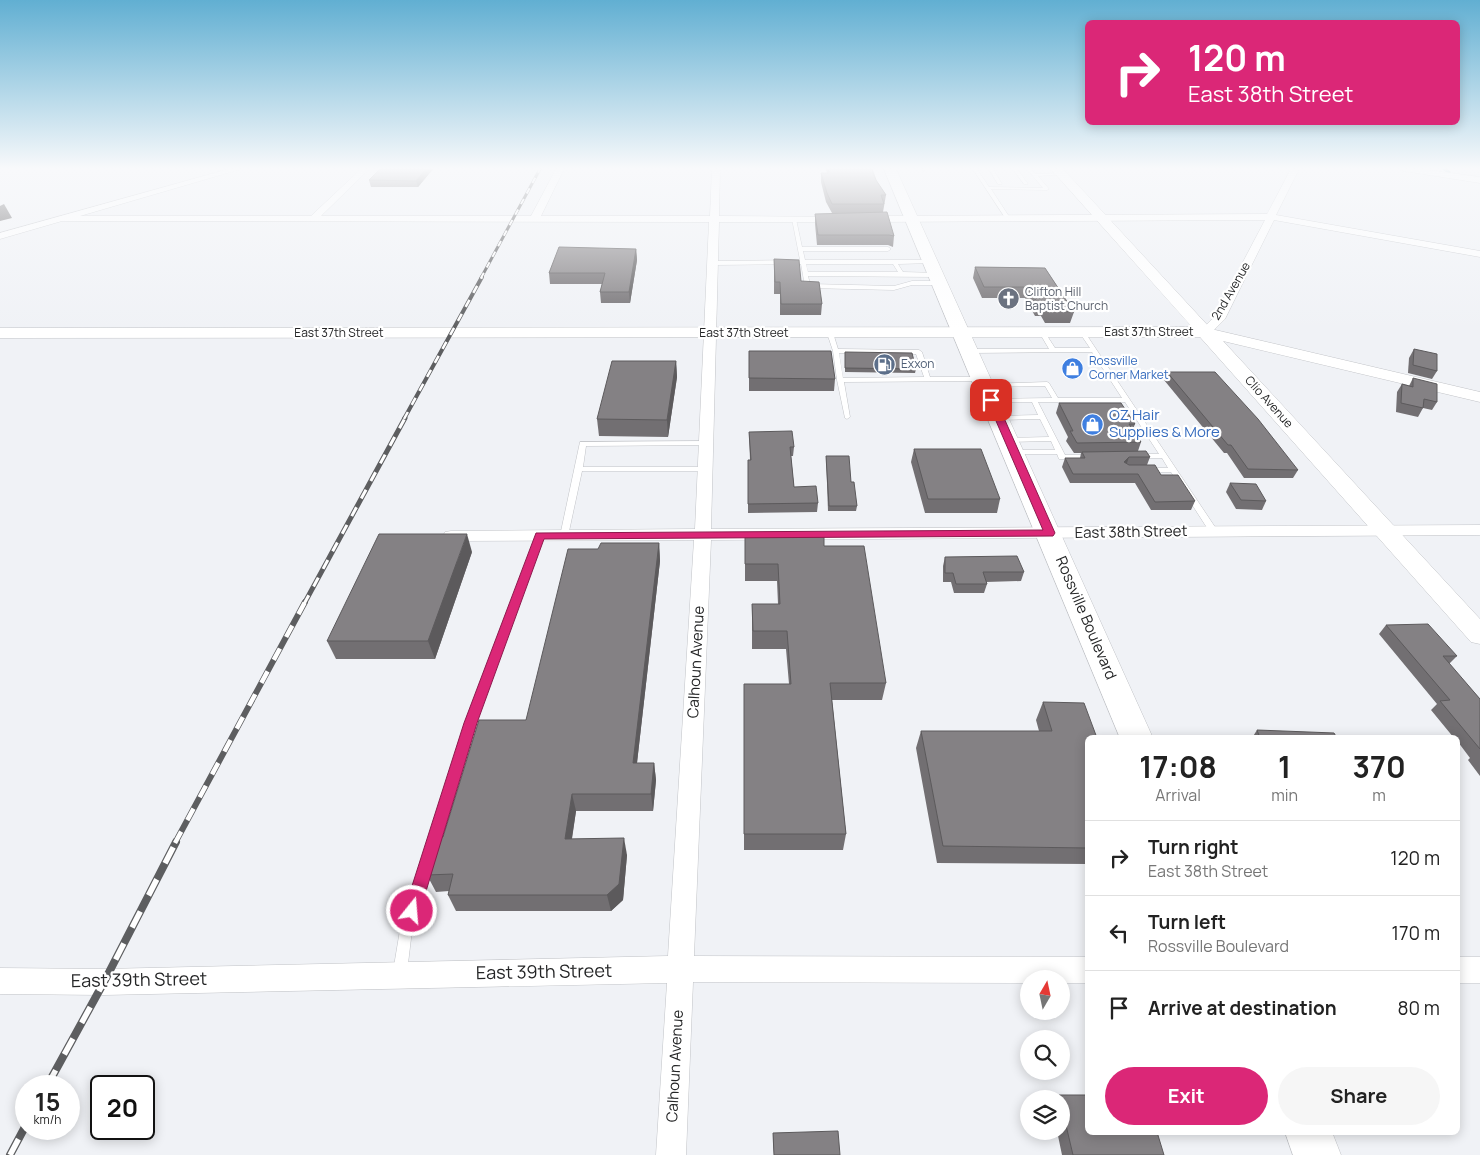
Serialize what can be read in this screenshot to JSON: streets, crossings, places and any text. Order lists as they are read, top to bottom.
{
  "streets": {
    "highway": ["Rossville Boulevard"],
    "main road": ["East 37th Street", "Clio Avenue"],
    "street": [
      "2nd Avenue",
      "East 38th Street",
      "Calhoun Avenue",
      "East 39th Street"
    ]
  },
  "crossings": [
    ["2nd Avenue", "East 37th Street"],
    ["2nd Avenue", "Clio Avenue"],
    ["East 37th Street", "Clio Avenue"],
    ["East 37th Street", "Rossville Boulevard"],
    ["East 37th Street", "Calhoun Avenue"],
    ["Clio Avenue", "East 38th Street"],
    ["East 38th Street", "Rossville Boulevard"],
    ["East 38th Street", "Calhoun Avenue"],
    ["Calhoun Avenue", "East 39th Street"]
  ],
  "places": {
    "church": ["Clifton Hill Baptist Church"],
    "fuel station": ["Exxon"],
    "shop": ["Rossville Corner Market", "OZ Hair Supplies & More"]
  },
  "north": "top",
  "page": {
    "turn": ["120 m", "East 38th Street"],
    "eta": [
      "17:08",
      "Arrival",
      "1",
      "min",
      "370",
      "m"
    ],
    "list": [
      {
        "name": "Turn right",
        "note": "East 38th Street",
        "value": "120 m"
      },
      {
        "name": "Turn left",
        "note": "Rossville Boulevard",
        "value": "170 m"
      },
      {
        "name": "Arrive at destination",
        "value": "80 m"
      }
    ],
    "buttons": ["Exit", "Share"],
    "speed": "15 km/h",
    "limit": "20"
  }
}
